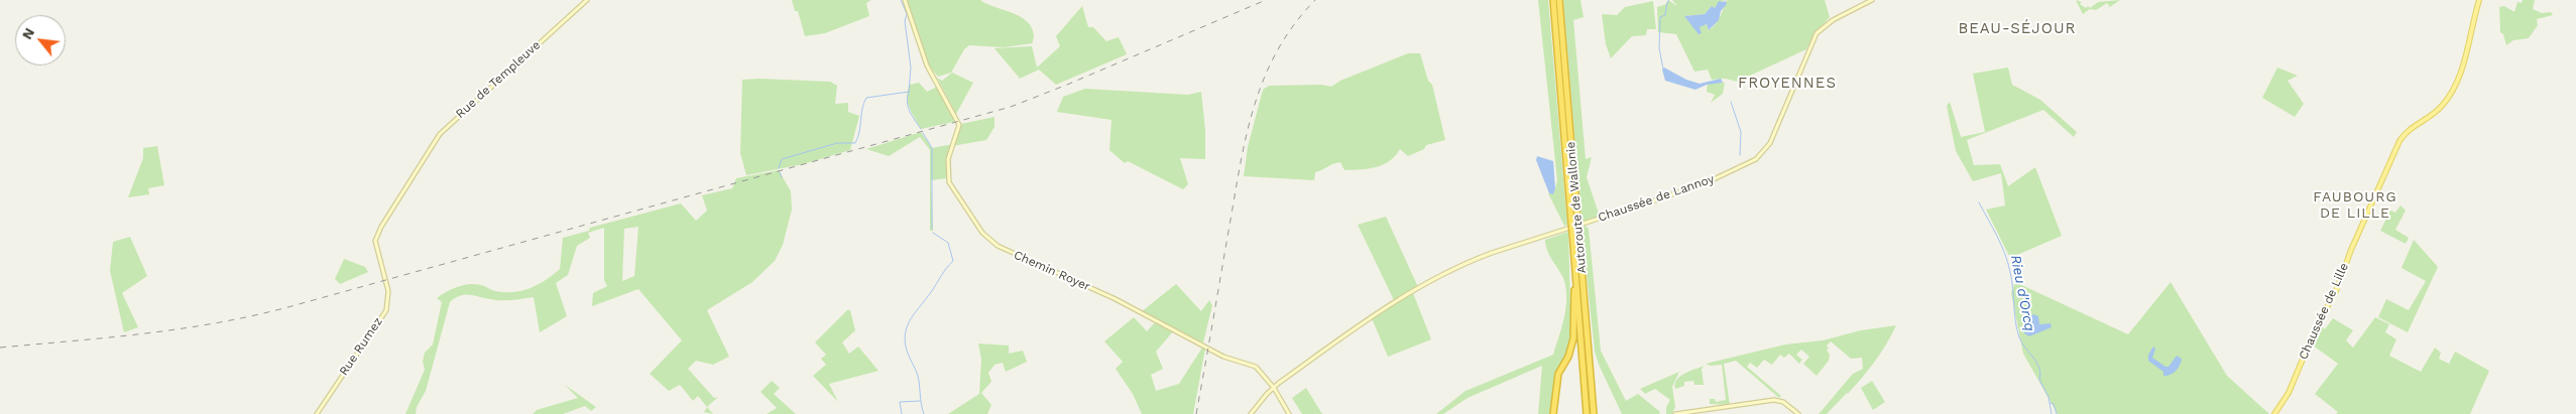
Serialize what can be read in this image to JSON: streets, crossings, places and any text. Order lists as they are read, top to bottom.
{
  "streets": {
    "highway": ["Autoroute de Wallonie"],
    "main road": ["Chaussée de Lille"],
    "street": [
      "Rue de Templeuve",
      "Chaussée de Lannoy",
      "Chemin Royer",
      "Rue Rumez"
    ]
  },
  "crossings": [
    ["Rue de Templeuve", "Rue Rumez"],
    ["Chaussée de Lannoy", "Chemin Royer"]
  ],
  "districts": ["BEAU-SÉJOUR", "FROYENNES", "FAUBOURG DE LILLE"],
  "water": ["Rieu d'Orcq"],
  "north": "top left"
}
